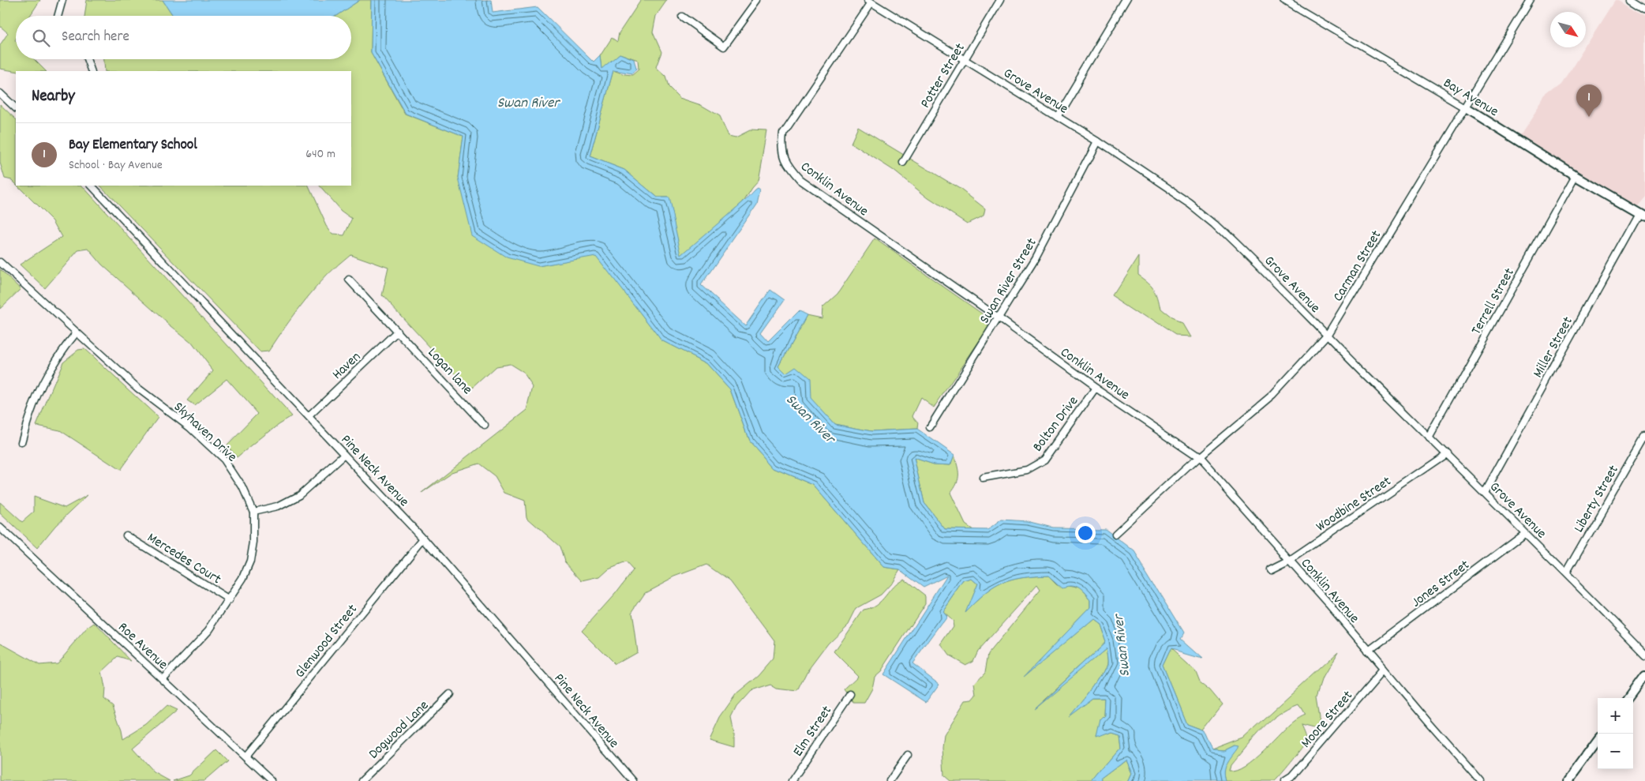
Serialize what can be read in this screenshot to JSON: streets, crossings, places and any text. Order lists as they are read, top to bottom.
{
  "streets": {
    "street": [
      "Potter Street",
      "Grove Avenue",
      "Bay Avenue",
      "Conklin Avenue",
      "Carman Street",
      "Swan River Street",
      "Terrell Street",
      "Miller Street",
      "Haven",
      "Logan lane",
      "Bolton Drive",
      "Skyhaven Drive",
      "Pine Neck Avenue",
      "Liberty Street",
      "Woodbine Street",
      "Mercedes Court",
      "Jones Street",
      "Glenwood Street",
      "Roe Avenue",
      "Moore Street",
      "Dogwood Lane",
      "Elm Street"
    ]
  },
  "crossings": [
    ["Potter Street", "Grove Avenue"],
    ["Grove Avenue", "Conklin Avenue"],
    ["Grove Avenue", "Carman Street"],
    ["Grove Avenue", "Swan River Street"],
    ["Grove Avenue", "Terrell Street"],
    ["Grove Avenue", "Miller Street"],
    ["Grove Avenue", "Liberty Street"],
    ["Grove Avenue", "Woodbine Street"],
    ["Grove Avenue", "Jones Street"],
    ["Bay Avenue", "Carman Street"],
    ["Bay Avenue", "Terrell Street"],
    ["Bay Avenue", "Miller Street"],
    ["Conklin Avenue", "Carman Street"],
    ["Conklin Avenue", "Swan River Street"],
    ["Conklin Avenue", "Bolton Drive"],
    ["Conklin Avenue", "Woodbine Street"],
    ["Conklin Avenue", "Jones Street"],
    ["Conklin Avenue", "Moore Street"],
    ["Haven", "Logan lane"],
    ["Haven", "Pine Neck Avenue"],
    ["Skyhaven Drive", "Mercedes Court"],
    ["Skyhaven Drive", "Roe Avenue"],
    ["Pine Neck Avenue", "Glenwood Street"],
    ["Glenwood Street", "Roe Avenue"]
  ],
  "water": ["Swan River"],
  "north": "bottom right",
  "page": {
    "search": "Search here",
    "heading": "Nearby",
    "pins": "1",
    "list": [
      {
        "mark": "1",
        "name": "Bay Elementary School",
        "note": "School · Bay Avenue",
        "value": "640 m"
      }
    ],
    "map_buttons": ["+", "−"]
  }
}
